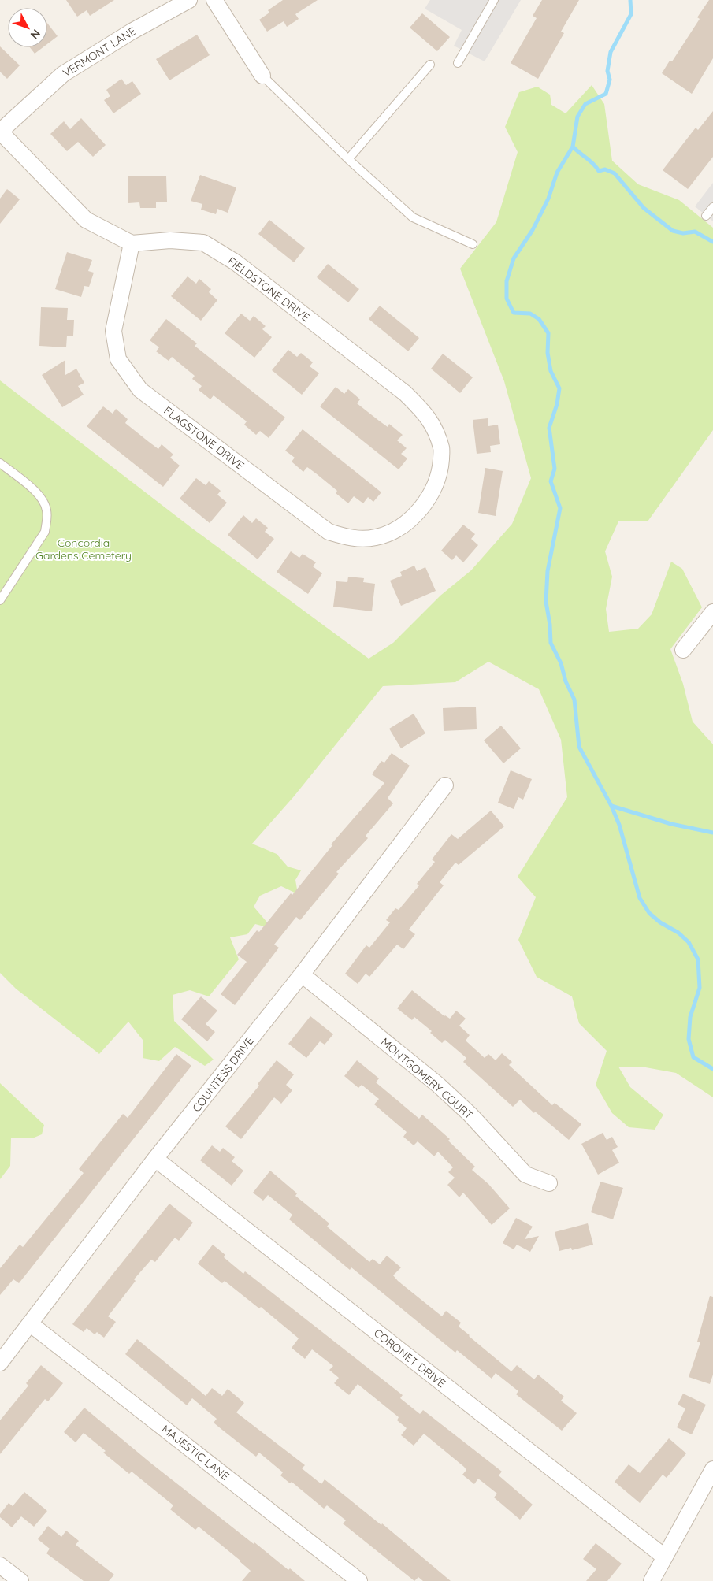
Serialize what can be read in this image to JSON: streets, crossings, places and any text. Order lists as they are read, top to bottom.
{
  "streets": {
    "street": [
      "VERMONT LANE",
      "FIELDSTONE DRIVE",
      "FLAGSTONE DRIVE",
      "COUNTESS DRIVE",
      "MONTGOMERY COURT",
      "CORONET DRIVE",
      "MAJESTIC LANE"
    ]
  },
  "crossings": [
    ["FIELDSTONE DRIVE", "FLAGSTONE DRIVE"],
    ["COUNTESS DRIVE", "MONTGOMERY COURT"],
    ["COUNTESS DRIVE", "CORONET DRIVE"],
    ["COUNTESS DRIVE", "MAJESTIC LANE"]
  ],
  "parks": ["Concordia Gardens Cemetery"],
  "north": "bottom right"
}
